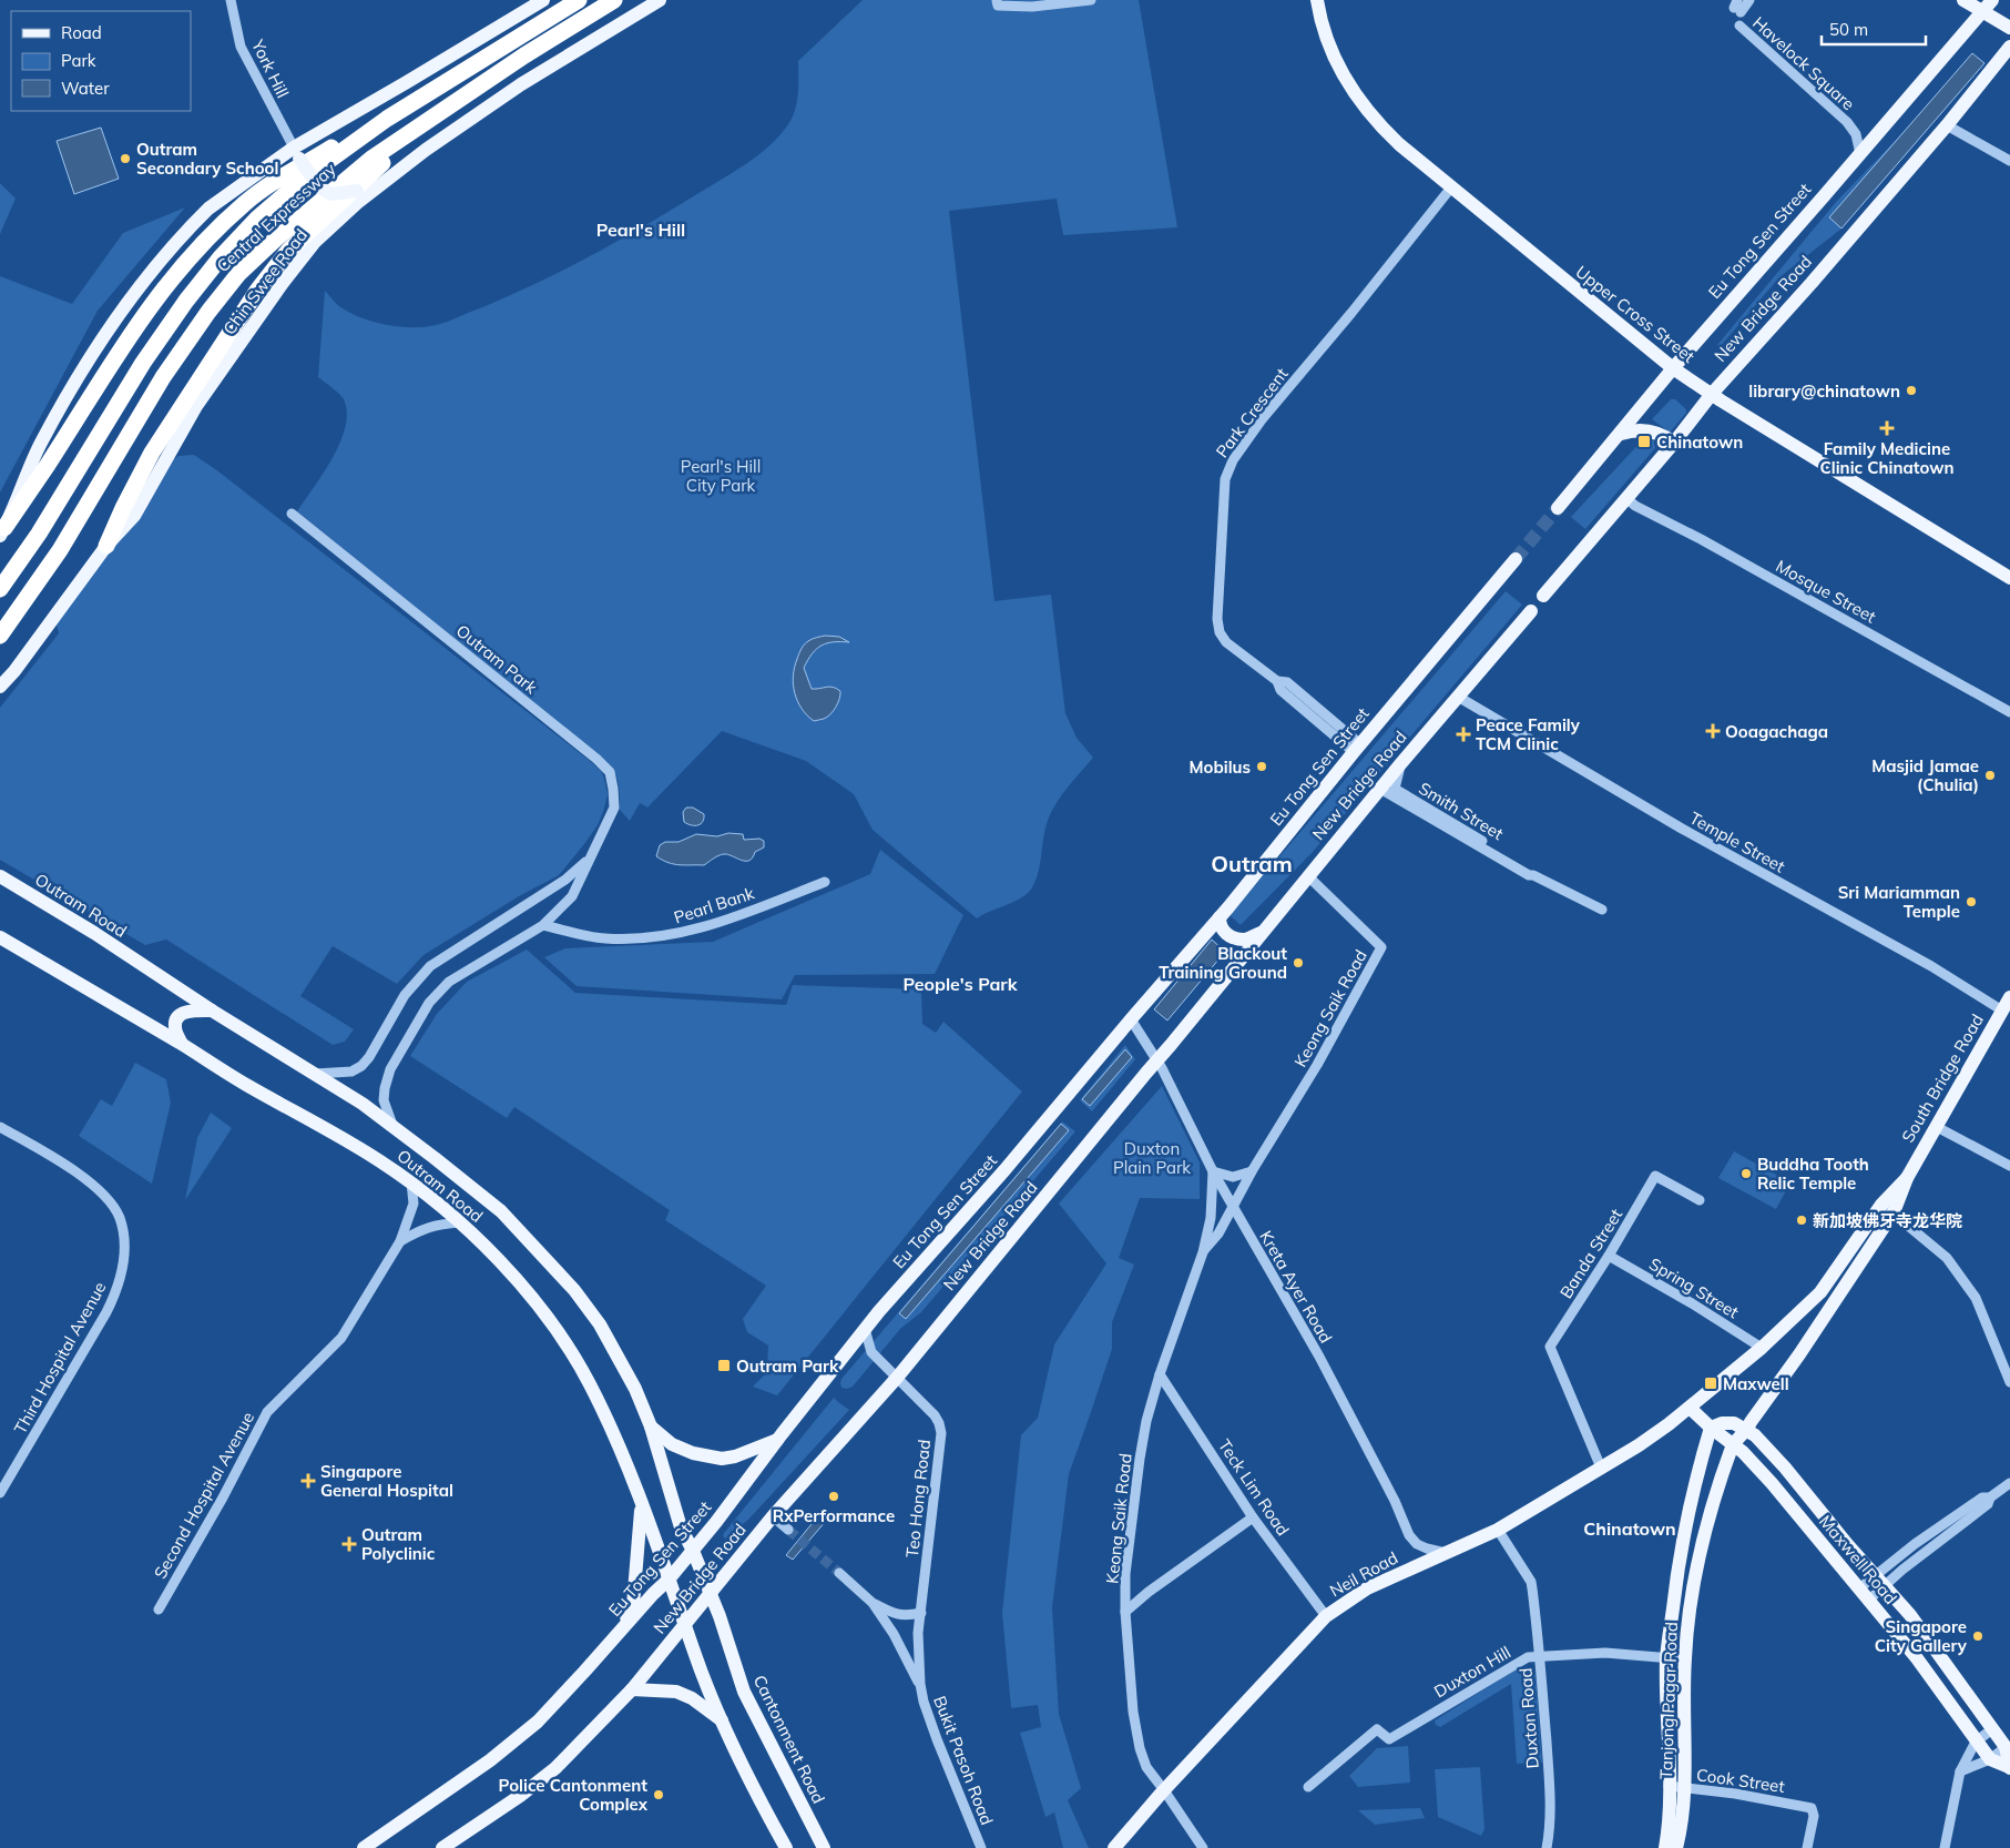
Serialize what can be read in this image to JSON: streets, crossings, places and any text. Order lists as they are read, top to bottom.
{
  "streets": {
    "highway": ["Central Expressway"],
    "main road": [
      "Eu Tong Sen Street",
      "Chin Swee Road",
      "New Bridge Road",
      "Upper Cross Street",
      "Outram Road",
      "South Bridge Road",
      "Maxwell Road",
      "Neil Road",
      "Tanjong Pagar Road",
      "Cantonment Road"
    ],
    "street": [
      "Havelock Square",
      "York Hill",
      "Park Crescent",
      "Mosque Street",
      "Outram Park",
      "Smith Street",
      "Temple Street",
      "Pearl Bank",
      "Keong Saik Road",
      "Banda Street",
      "Kreta Ayer Road",
      "Spring Street",
      "Third Hospital Avenue",
      "Teck Lim Road",
      "Second Hospital Avenue",
      "Teo Hong Road",
      "Duxton Hill",
      "Duxton Road",
      "Bukit Pasoh Road",
      "Cook Street"
    ]
  },
  "crossings": [
    ["Havelock Square", "Eu Tong Sen Street"],
    ["Eu Tong Sen Street", "Upper Cross Street"],
    ["Eu Tong Sen Street", "Park Crescent"],
    ["Eu Tong Sen Street", "Outram Road"],
    ["Eu Tong Sen Street", "Kreta Ayer Road"],
    ["Eu Tong Sen Street", "Teo Hong Road"],
    ["Eu Tong Sen Street", "Cantonment Road"],
    ["New Bridge Road", "Upper Cross Street"],
    ["New Bridge Road", "Mosque Street"],
    ["New Bridge Road", "Smith Street"],
    ["New Bridge Road", "Temple Street"],
    ["New Bridge Road", "Outram Road"],
    ["New Bridge Road", "Keong Saik Road"],
    ["New Bridge Road", "Kreta Ayer Road"],
    ["New Bridge Road", "Teo Hong Road"],
    ["New Bridge Road", "Cantonment Road"],
    ["Upper Cross Street", "Park Crescent"],
    ["Outram Park", "Outram Road"],
    ["Outram Park", "Pearl Bank"],
    ["Temple Street", "South Bridge Road"],
    ["Outram Road", "Second Hospital Avenue"],
    ["Outram Road", "Cantonment Road"],
    ["Keong Saik Road", "Kreta Ayer Road"],
    ["Keong Saik Road", "Teck Lim Road"],
    ["Keong Saik Road", "Neil Road"],
    ["South Bridge Road", "Spring Street"],
    ["South Bridge Road", "Maxwell Road"],
    ["South Bridge Road", "Neil Road"],
    ["South Bridge Road", "Tanjong Pagar Road"],
    ["Banda Street", "Spring Street"],
    ["Banda Street", "Neil Road"],
    ["Kreta Ayer Road", "Neil Road"],
    ["Teck Lim Road", "Neil Road"],
    ["Teo Hong Road", "Bukit Pasoh Road"],
    ["Maxwell Road", "Neil Road"],
    ["Maxwell Road", "Tanjong Pagar Road"],
    ["Neil Road", "Duxton Road"],
    ["Duxton Hill", "Tanjong Pagar Road"],
    ["Duxton Hill", "Duxton Road"],
    ["Tanjong Pagar Road", "Cook Street"]
  ],
  "districts": [
    "Pearl's Hill",
    "Outram",
    "People's Park",
    "Chinatown"
  ],
  "parks": ["Pearl's Hill City Park", "Duxton Plain Park"],
  "places": {
    "other": [
      "Outram Secondary School",
      "library@chinatown",
      "Mobilus",
      "Masjid Jamae (Chulia)",
      "Sri Mariamman Temple",
      "Blackout Training Ground",
      "Buddha Tooth Relic Temple",
      "新加坡佛牙寺龙华院",
      "RxPerformance",
      "Singapore City Gallery",
      "Police Cantonment Complex"
    ],
    "health": [
      "Family Medicine Clinic Chinatown",
      "Ooagachaga",
      "Peace Family TCM Clinic",
      "Singapore General Hospital",
      "Outram Polyclinic"
    ],
    "transit": ["Chinatown", "Outram Park", "Maxwell"]
  },
  "legend": ["Road", "Park", "Water"],
  "scale_bar": "50 m"
}
